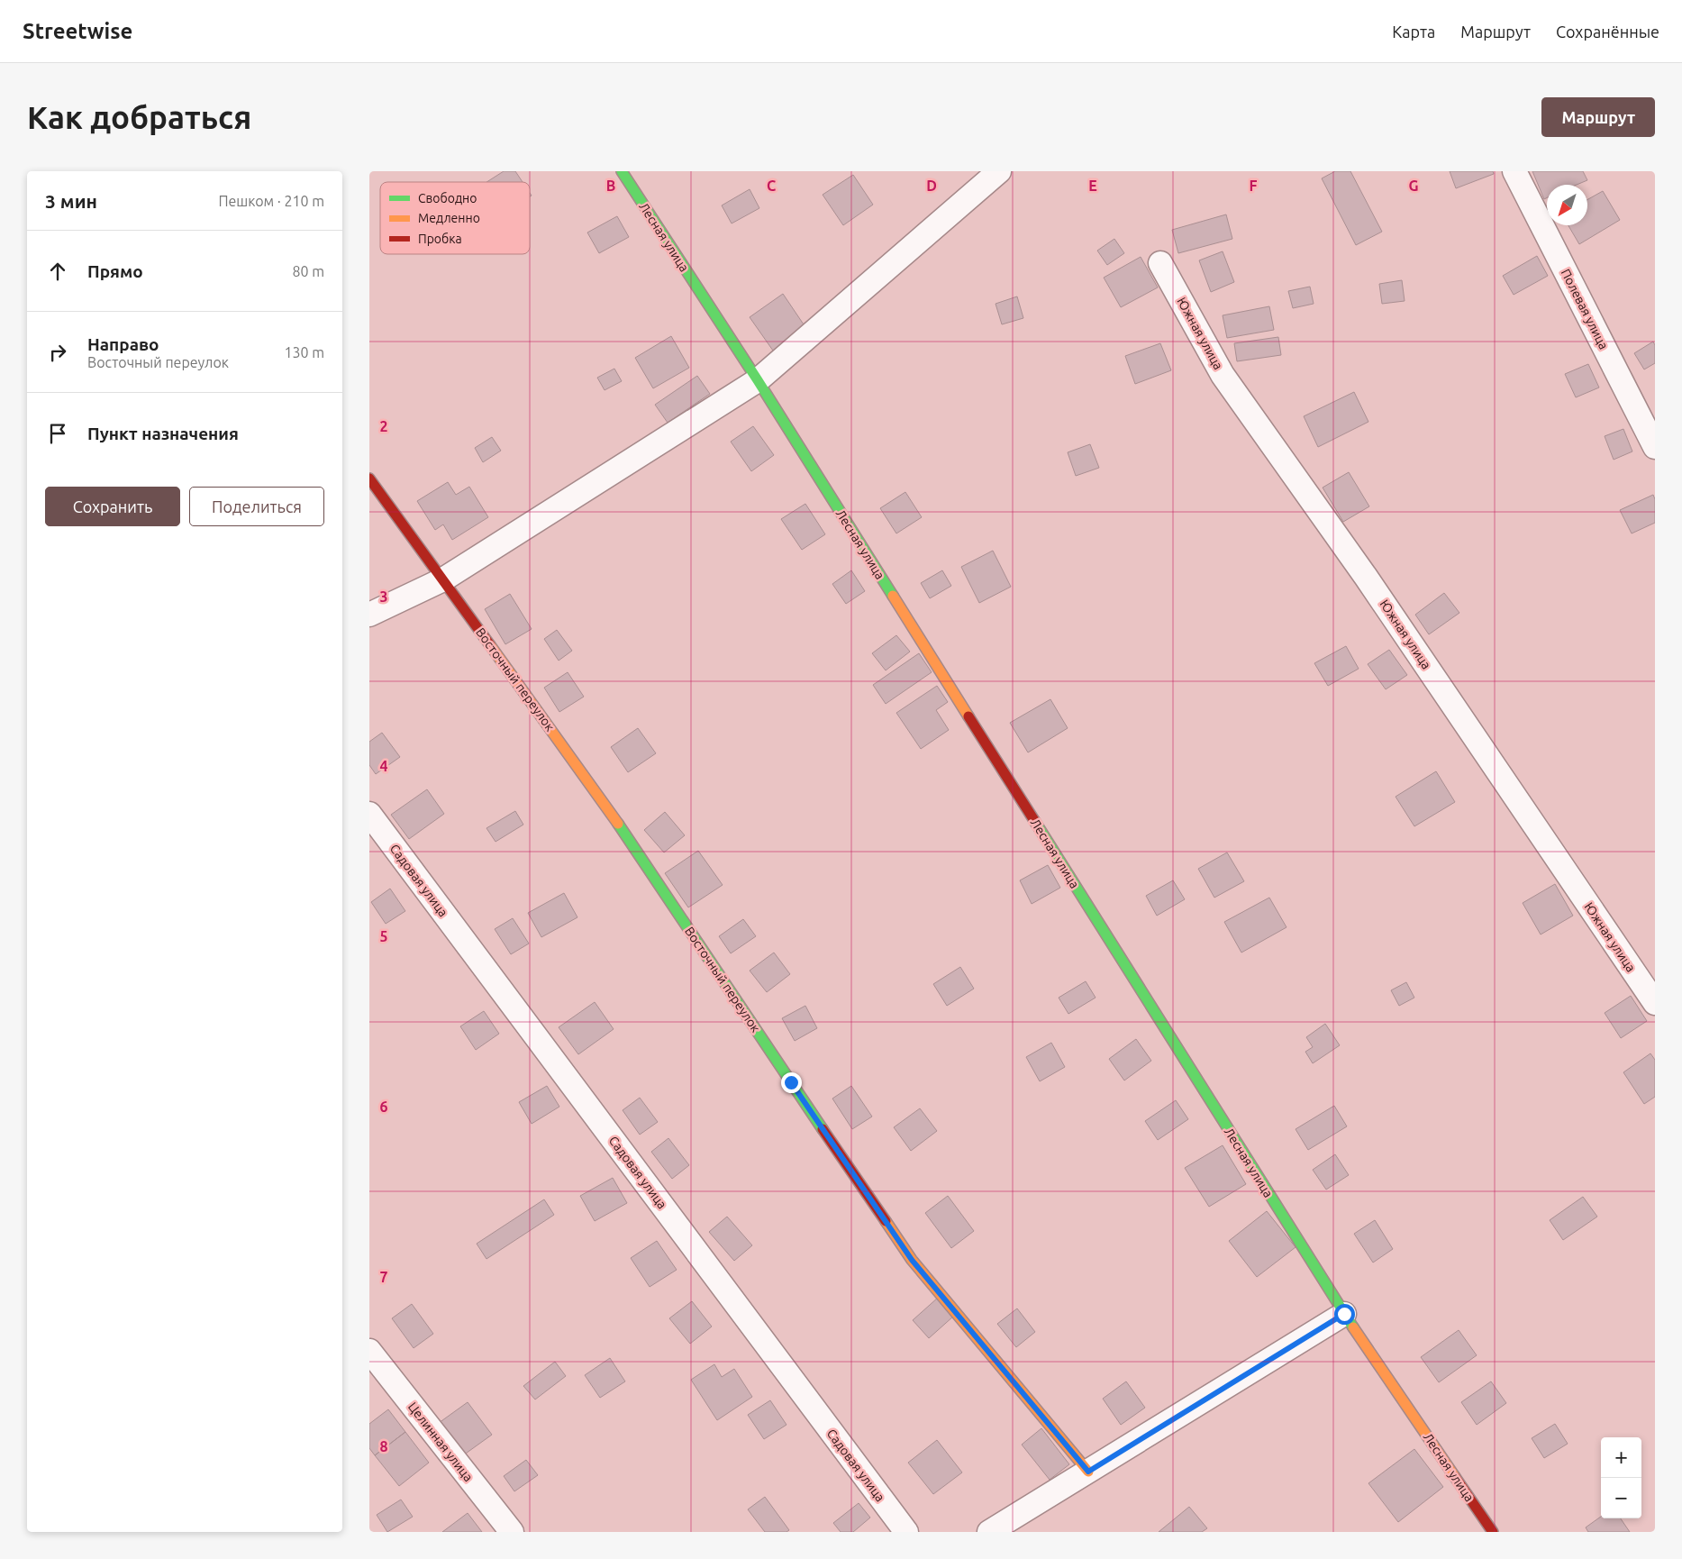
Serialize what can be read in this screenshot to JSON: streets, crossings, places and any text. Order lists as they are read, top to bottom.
{
  "streets": {
    "street": [
      "Лесная улица",
      "Полевая улица",
      "Южная улица",
      "Восточный переулок",
      "Садовая улица",
      "Целинная улица"
    ]
  },
  "legend": ["Свободно", "Медленно", "Пробка"],
  "north": "bottom left",
  "page": {
    "header": "Streetwise",
    "nav": ["Карта", "Маршрут", "Сохранённые"],
    "buttons": [
      "Маршрут",
      ["Сохранить", "Поделиться"]
    ],
    "title": "Как добраться",
    "heading": ["3 мин", "Пешком · 210 m"],
    "list": [
      ["Прямо", "80 m"],
      ["Направо", "Восточный переулок", "130 m"],
      "Пункт назначения"
    ],
    "map_buttons": ["+", "−"]
  },
  "grid": {
    "columns": [
      "B",
      "C",
      "D",
      "E",
      "F",
      "G"
    ],
    "rows": [
      "2",
      "3",
      "4",
      "5",
      "6",
      "7",
      "8"
    ]
  }
}
